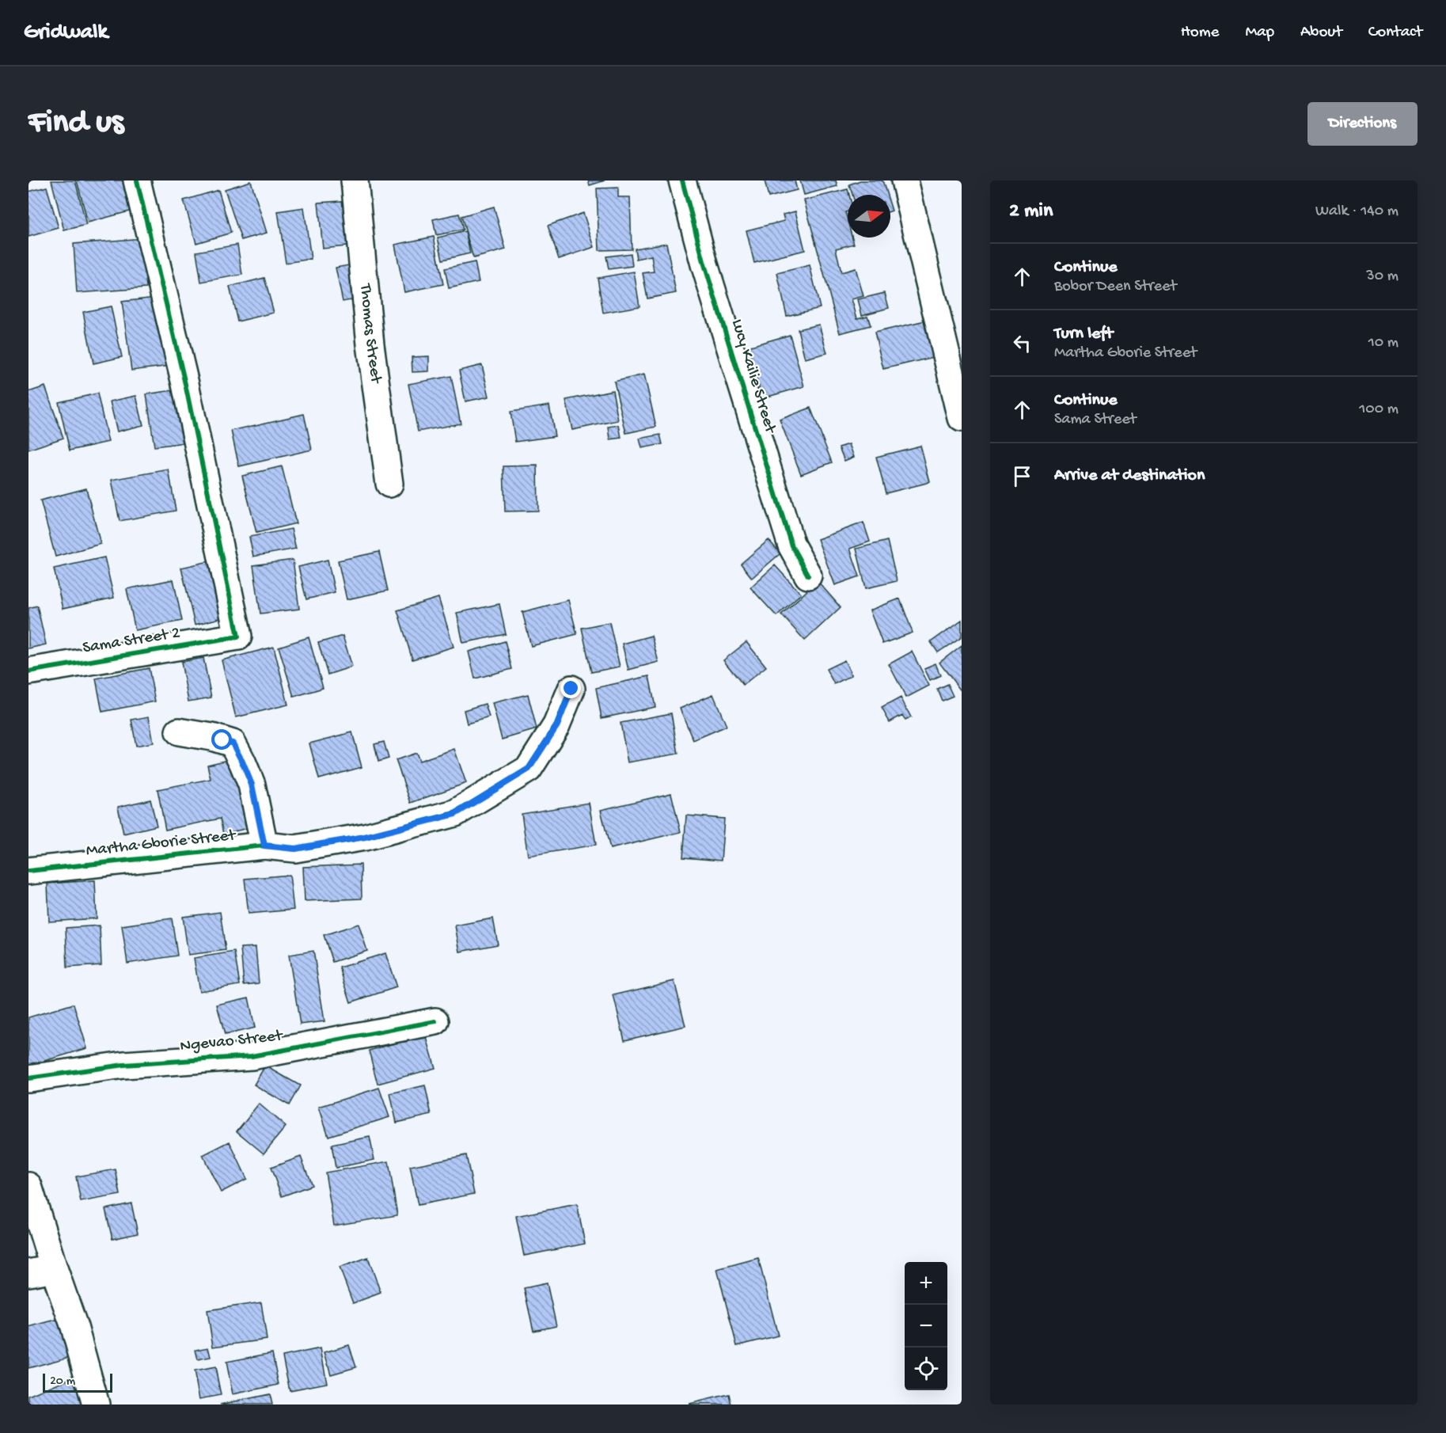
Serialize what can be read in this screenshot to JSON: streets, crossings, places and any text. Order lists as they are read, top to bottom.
{
  "streets": {
    "street": [
      "Thomas Street",
      "Lucy Kailie Street",
      "Sama Street 2",
      "Martha Gborie Street",
      "Ngevao Street"
    ]
  },
  "scale_bar": "20 m",
  "north": "right",
  "page": {
    "header": "Gridwalk",
    "nav": [
      "Home",
      "Map",
      "About",
      "Contact"
    ],
    "buttons": "Directions",
    "title": "Find us",
    "heading": ["2 min", "Walk · 140 m"],
    "list": [
      ["Continue", "Bobor Deen Street", "30 m"],
      ["Turn left", "Martha Gborie Street", "10 m"],
      ["Continue", "Sama Street", "100 m"],
      "Arrive at destination"
    ],
    "map_buttons": ["+", "−"],
    "scale": "20 m"
  }
}
